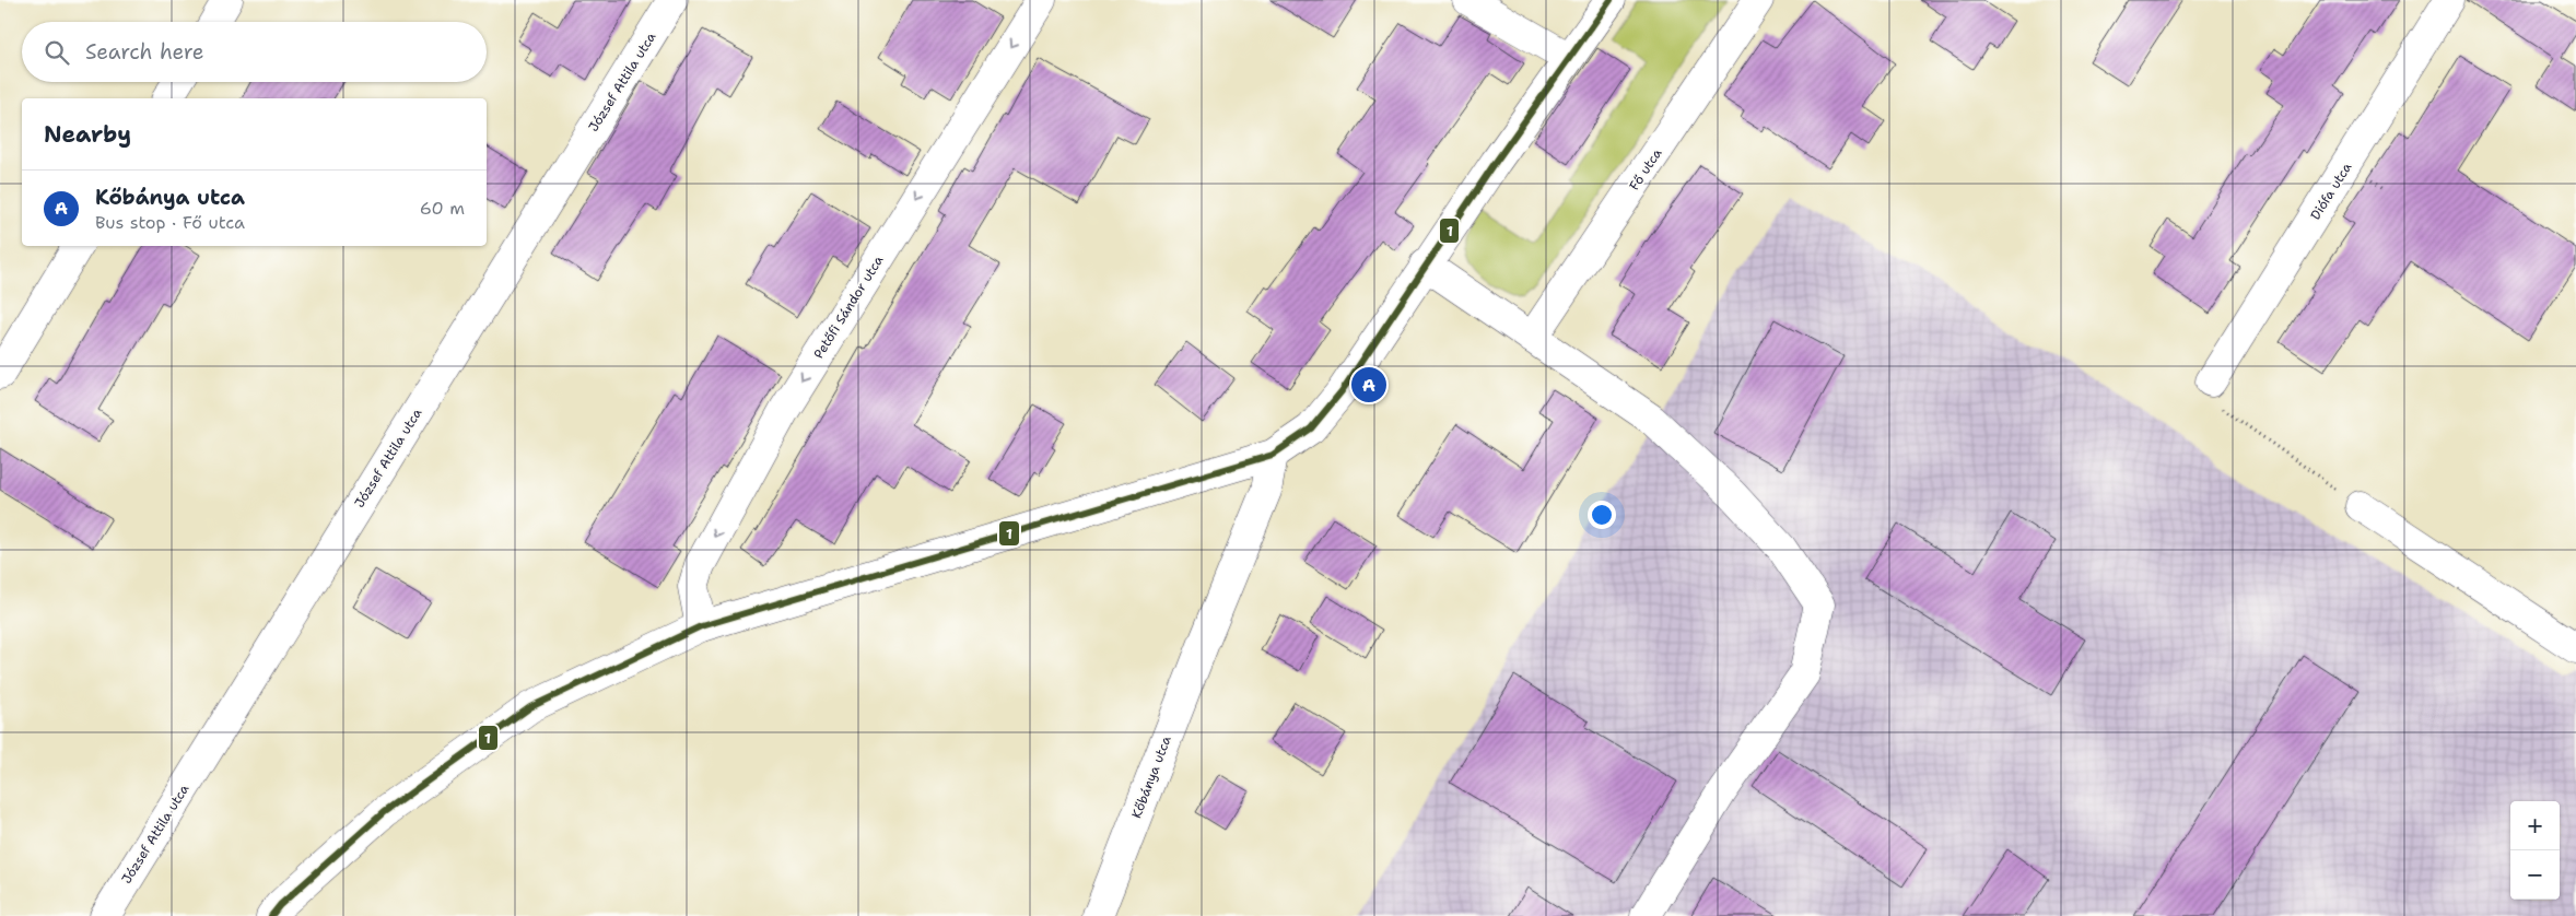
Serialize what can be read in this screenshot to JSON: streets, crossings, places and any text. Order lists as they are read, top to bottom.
{
  "streets": {
    "street": [
      "József Attila utca",
      "Fő utca",
      "Diófa utca",
      "Petőfi Sándor utca",
      "Kőbánya utca"
    ]
  },
  "one_way": ["Petőfi Sándor utca"],
  "lines": ["transit line 1"],
  "page": {
    "search": "Search here",
    "heading": "Nearby",
    "list": [
      {
        "mark": "A",
        "name": "Kőbánya utca",
        "note": "Bus stop · Fő utca",
        "value": "60 m"
      }
    ],
    "pins": "A",
    "map_buttons": ["+", "−"]
  }
}
